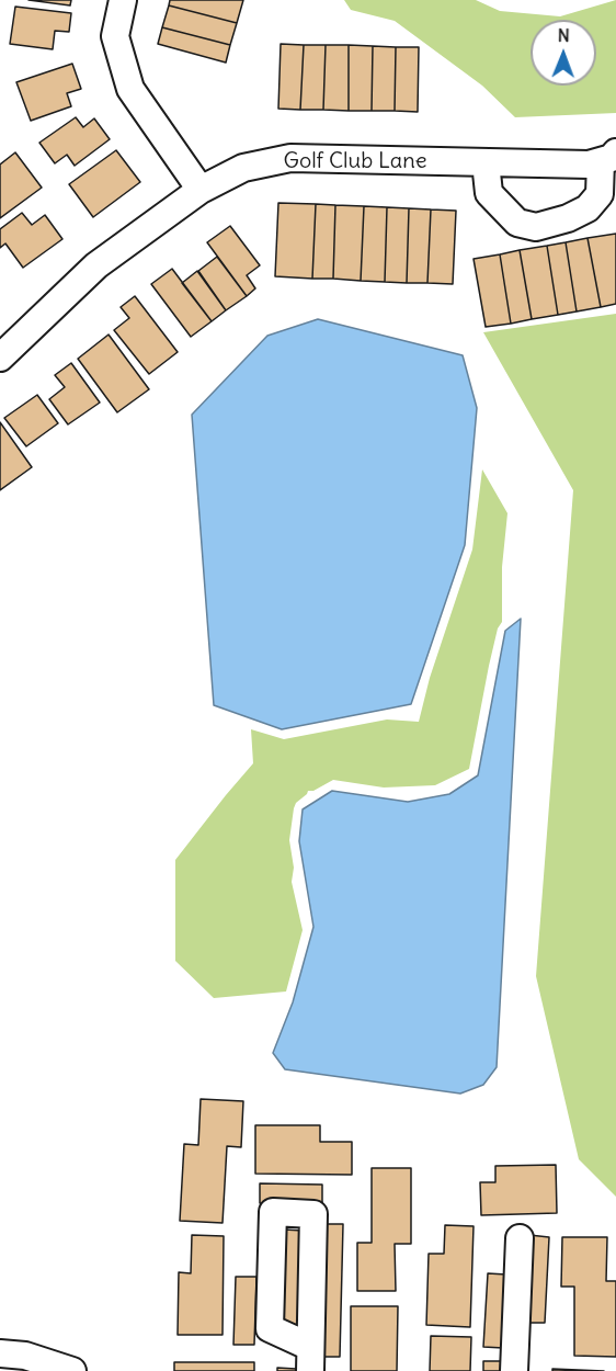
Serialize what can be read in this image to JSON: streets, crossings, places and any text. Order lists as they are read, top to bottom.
{
  "streets": {
    "street": ["Golf Club Lane"]
  },
  "north": "top"
}
